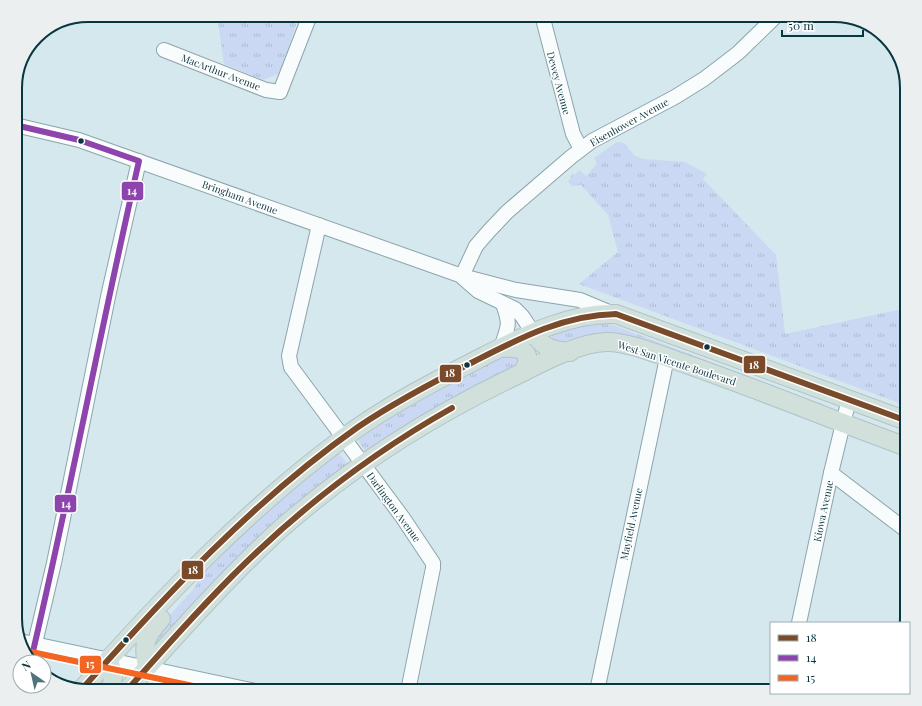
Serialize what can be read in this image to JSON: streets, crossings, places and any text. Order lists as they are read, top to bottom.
{
  "streets": {
    "main road": ["West San Vicente Boulevard"],
    "street": [
      "MacArthur Avenue",
      "Dewey Avenue",
      "Eisenhower Avenue",
      "Bringham Avenue",
      "Darlington Avenue",
      "Kiowa Avenue",
      "Mayfield Avenue"
    ]
  },
  "crossings": [
    ["Dewey Avenue", "Eisenhower Avenue"],
    ["Eisenhower Avenue", "Bringham Avenue"],
    ["Bringham Avenue", "Darlington Avenue"],
    ["West San Vicente Boulevard", "Darlington Avenue"],
    ["West San Vicente Boulevard", "Kiowa Avenue"],
    ["West San Vicente Boulevard", "Mayfield Avenue"]
  ],
  "lines": ["transit line 14", "transit line 18", "transit line 15"],
  "legend": ["18", "14", "15"],
  "scale_bar": "50 m",
  "north": "top left"
}
